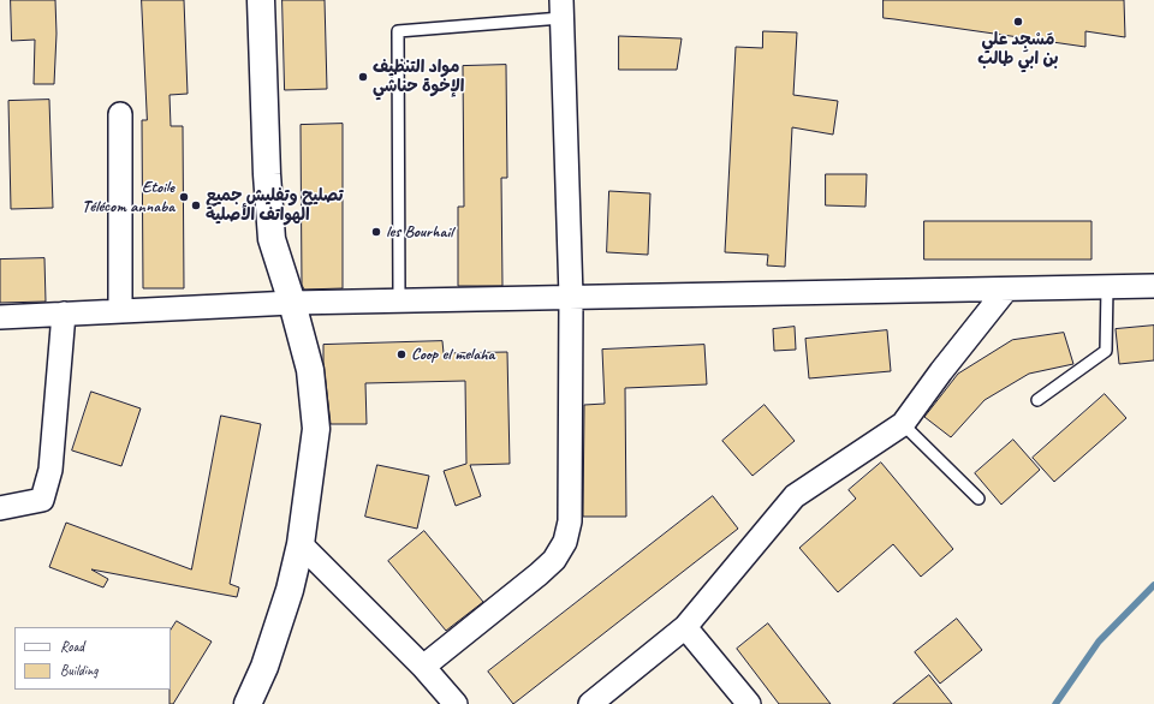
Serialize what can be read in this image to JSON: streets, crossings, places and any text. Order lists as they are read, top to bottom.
{
  "places": [
    "مَسْجِد علي بن ابي طالب",
    "مواد التنظيف الإخوة حناشي",
    "Etoile Télécom annaba",
    "تصليح وتفليش جميع الهواتف الأصلية",
    "les Bourhail",
    "Coop el melaha"
  ],
  "legend": ["Road", "Building"]
}
